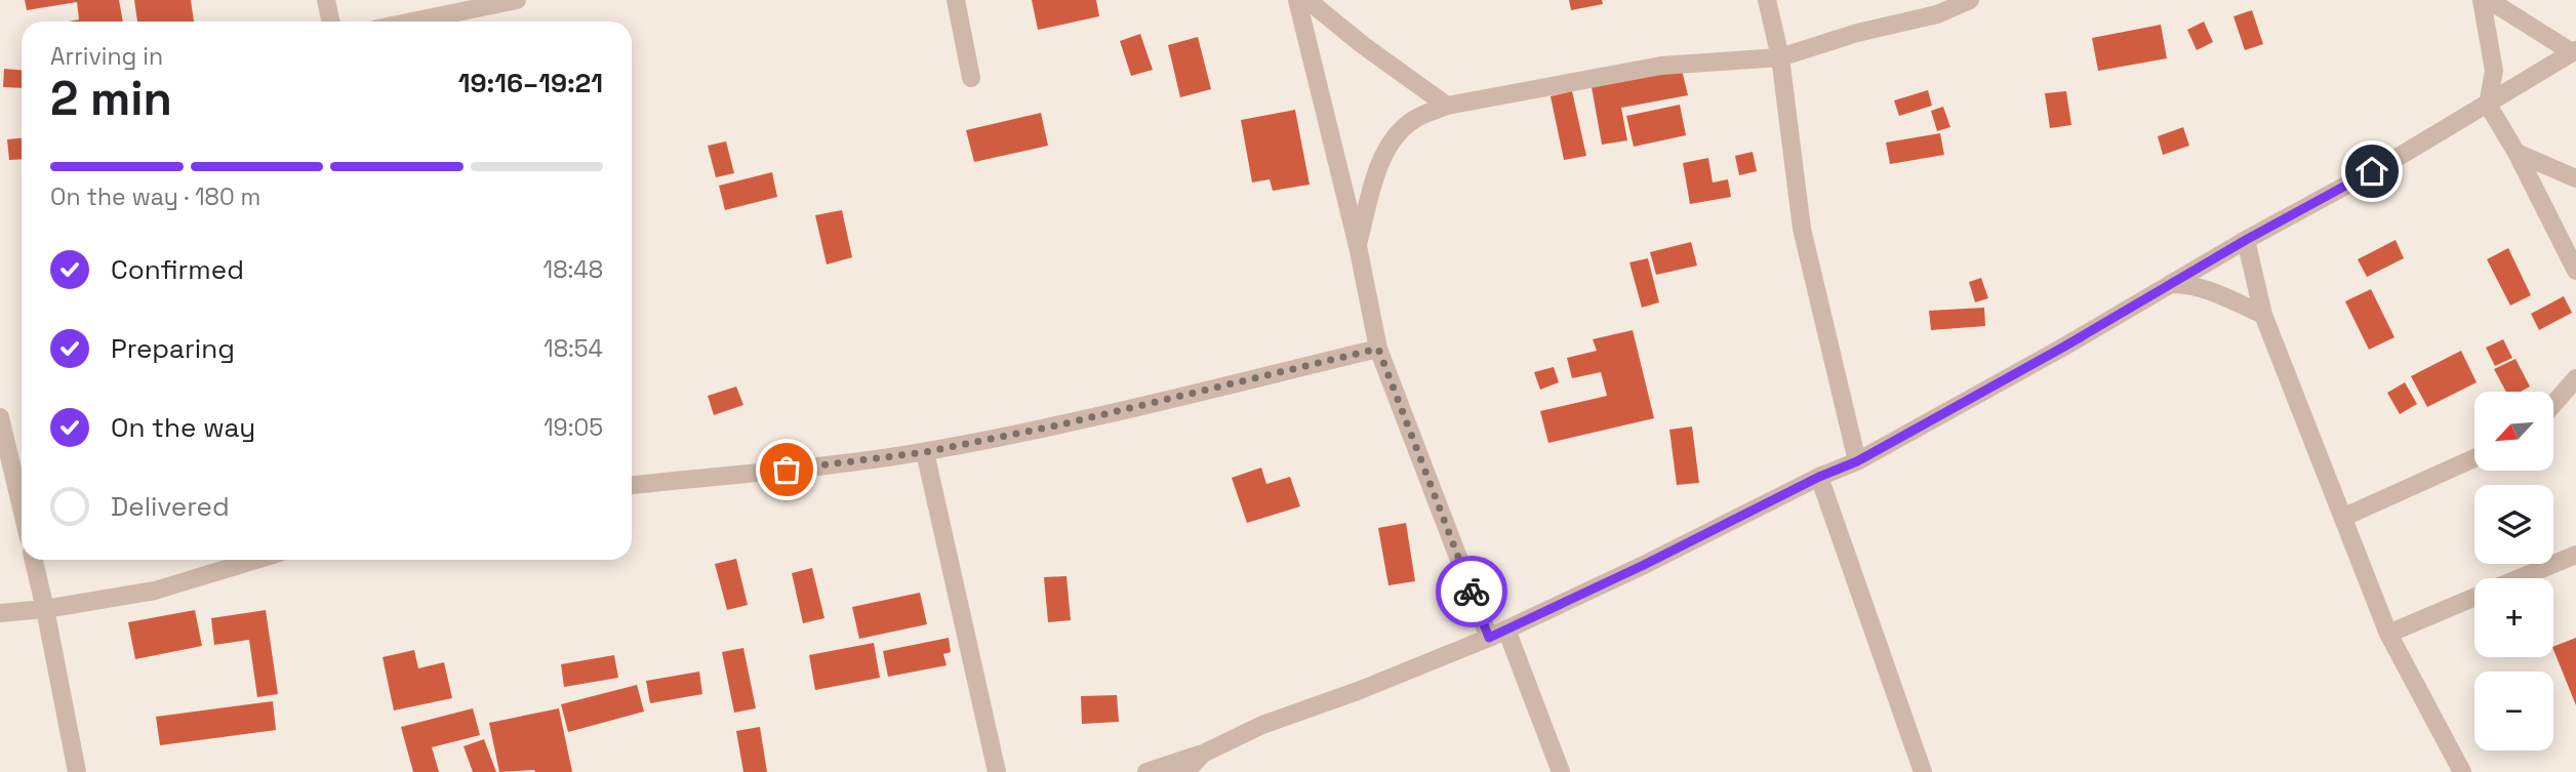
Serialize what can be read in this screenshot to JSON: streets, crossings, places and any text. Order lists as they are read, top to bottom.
{
  "north": "bottom left",
  "page": {
    "heading": ["2 min", "Arriving in", "19:16–19:21"],
    "bar": "On the way · 180 m",
    "list": [
      ["Confirmed", "18:48"],
      ["Preparing", "18:54"],
      ["On the way", "19:05"],
      "Delivered"
    ],
    "map_buttons": ["+", "−"]
  }
}
